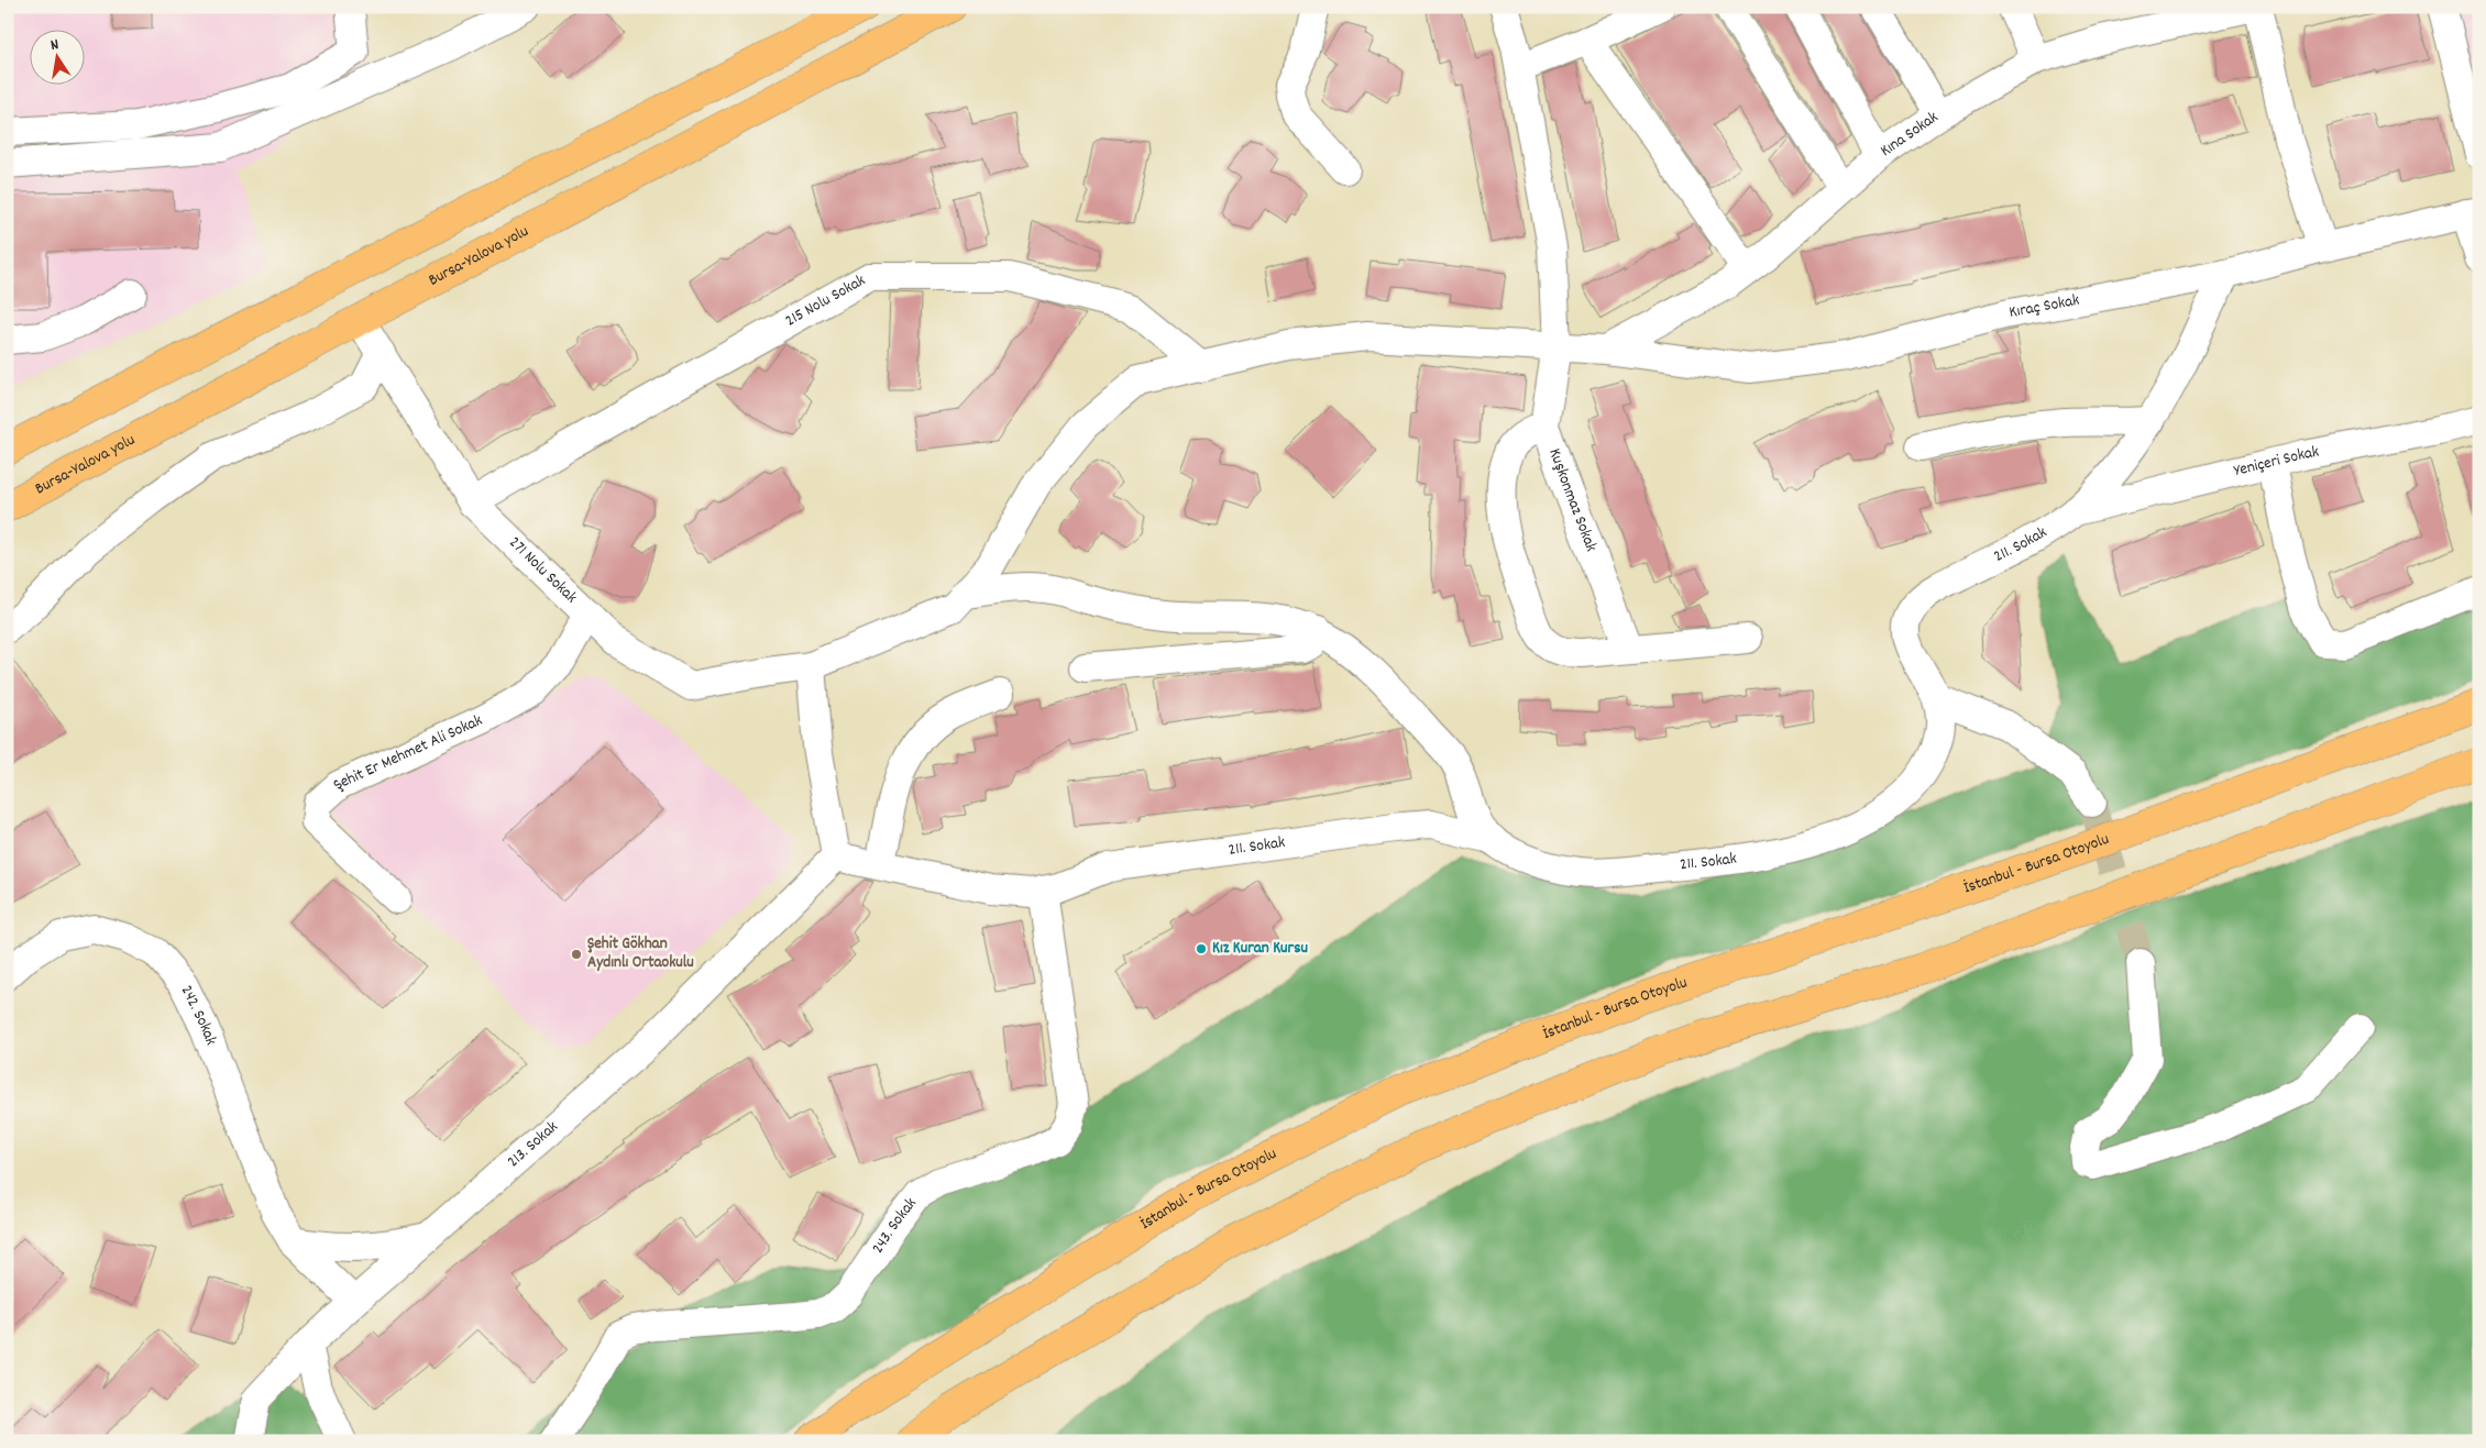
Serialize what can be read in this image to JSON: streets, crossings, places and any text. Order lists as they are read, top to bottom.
{
  "streets": {
    "highway": ["Bursa-Yalova yolu", "İstanbul - Bursa Otoyolu"],
    "street": [
      "Kına Sokak",
      "215 Nolu Sokak",
      "Kıraç Sokak",
      "Yeniçeri Sokak",
      "Kuşkonmaz Sokak",
      "211. Sokak",
      "271 Nolu Sokak",
      "Şehit Er Mehmet Ali Sokak",
      "242. Sokak",
      "213. Sokak",
      "243. Sokak"
    ]
  },
  "crossings": [
    ["Kına Sokak", "Kıraç Sokak"],
    ["Bursa-Yalova yolu", "271 Nolu Sokak"],
    ["215 Nolu Sokak", "Kıraç Sokak"],
    ["215 Nolu Sokak", "271 Nolu Sokak"],
    ["Kıraç Sokak", "Kuşkonmaz Sokak"],
    ["Kıraç Sokak", "211. Sokak"],
    ["Kıraç Sokak", "271 Nolu Sokak"],
    ["Yeniçeri Sokak", "211. Sokak"],
    ["211. Sokak", "213. Sokak"],
    ["211. Sokak", "243. Sokak"],
    ["271 Nolu Sokak", "Şehit Er Mehmet Ali Sokak"],
    ["242. Sokak", "213. Sokak"]
  ],
  "places": ["Kız Kuran Kursu", "Şehit Gökhan Aydınlı Ortaokulu"],
  "north": "top"
}
